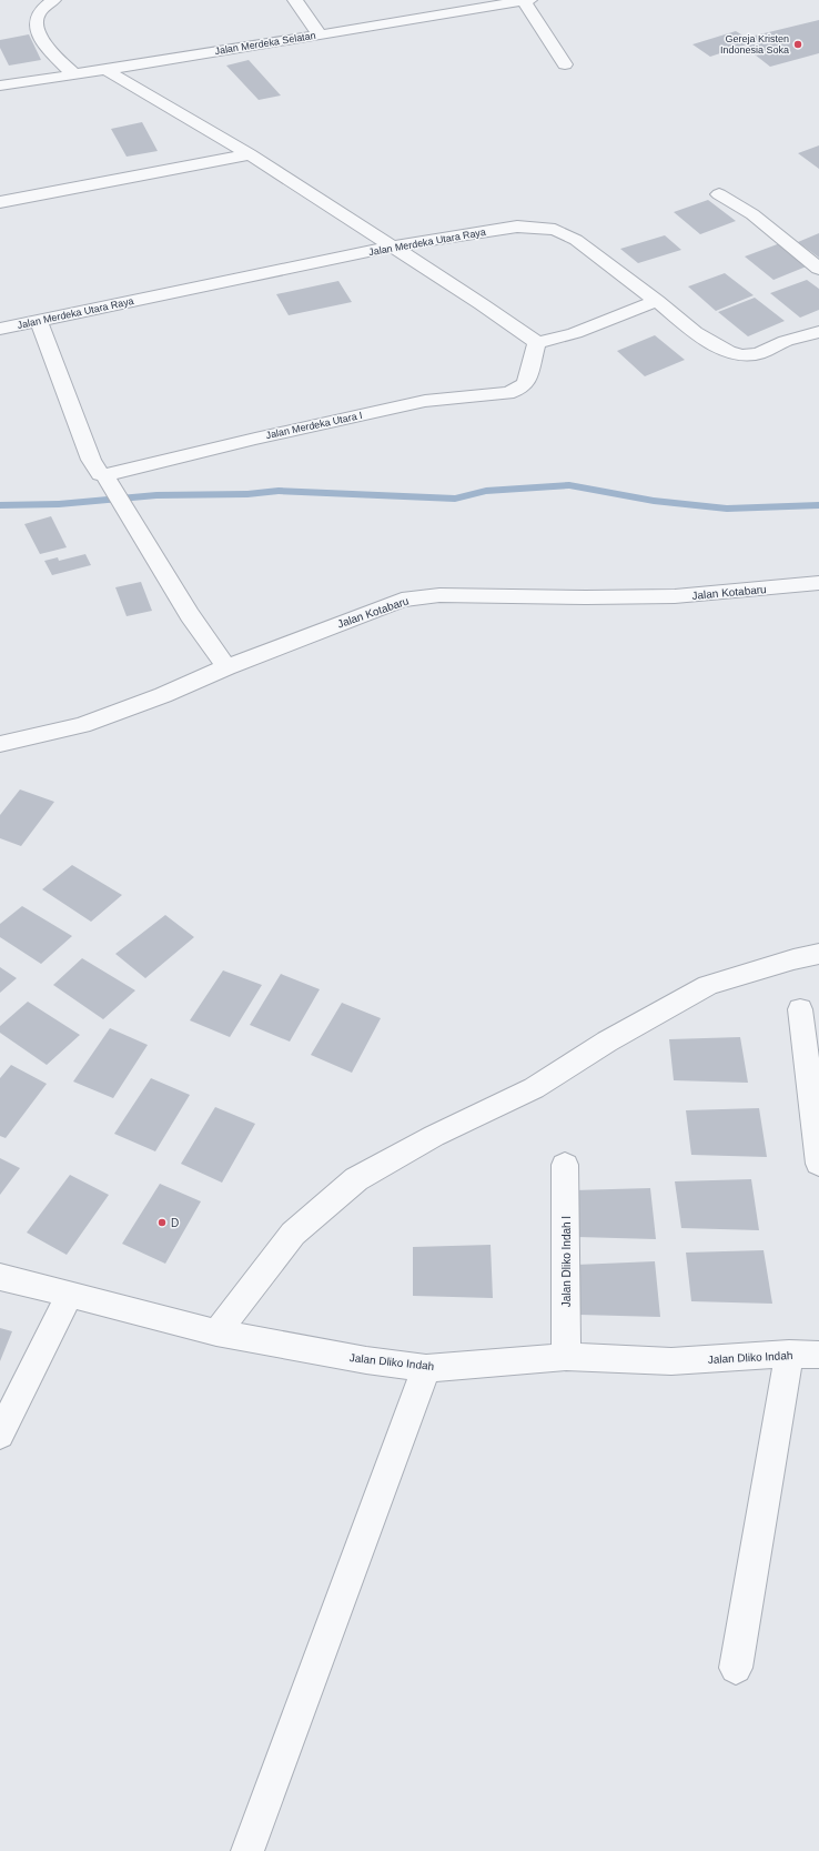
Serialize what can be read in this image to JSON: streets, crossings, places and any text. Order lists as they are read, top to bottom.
{
  "streets": {
    "street": [
      "Jalan Merdeka Selatan",
      "Jalan Merdeka Utara Raya",
      "Jalan Merdeka Utara I",
      "Jalan Kotabaru",
      "Jalan Dliko Indah I",
      "Jalan Dliko Indah"
    ]
  },
  "crossings": [
    ["Jalan Dliko Indah I", "Jalan Dliko Indah"]
  ],
  "places": ["Gereja Kristen Indonesia Soka", "D"]
}
